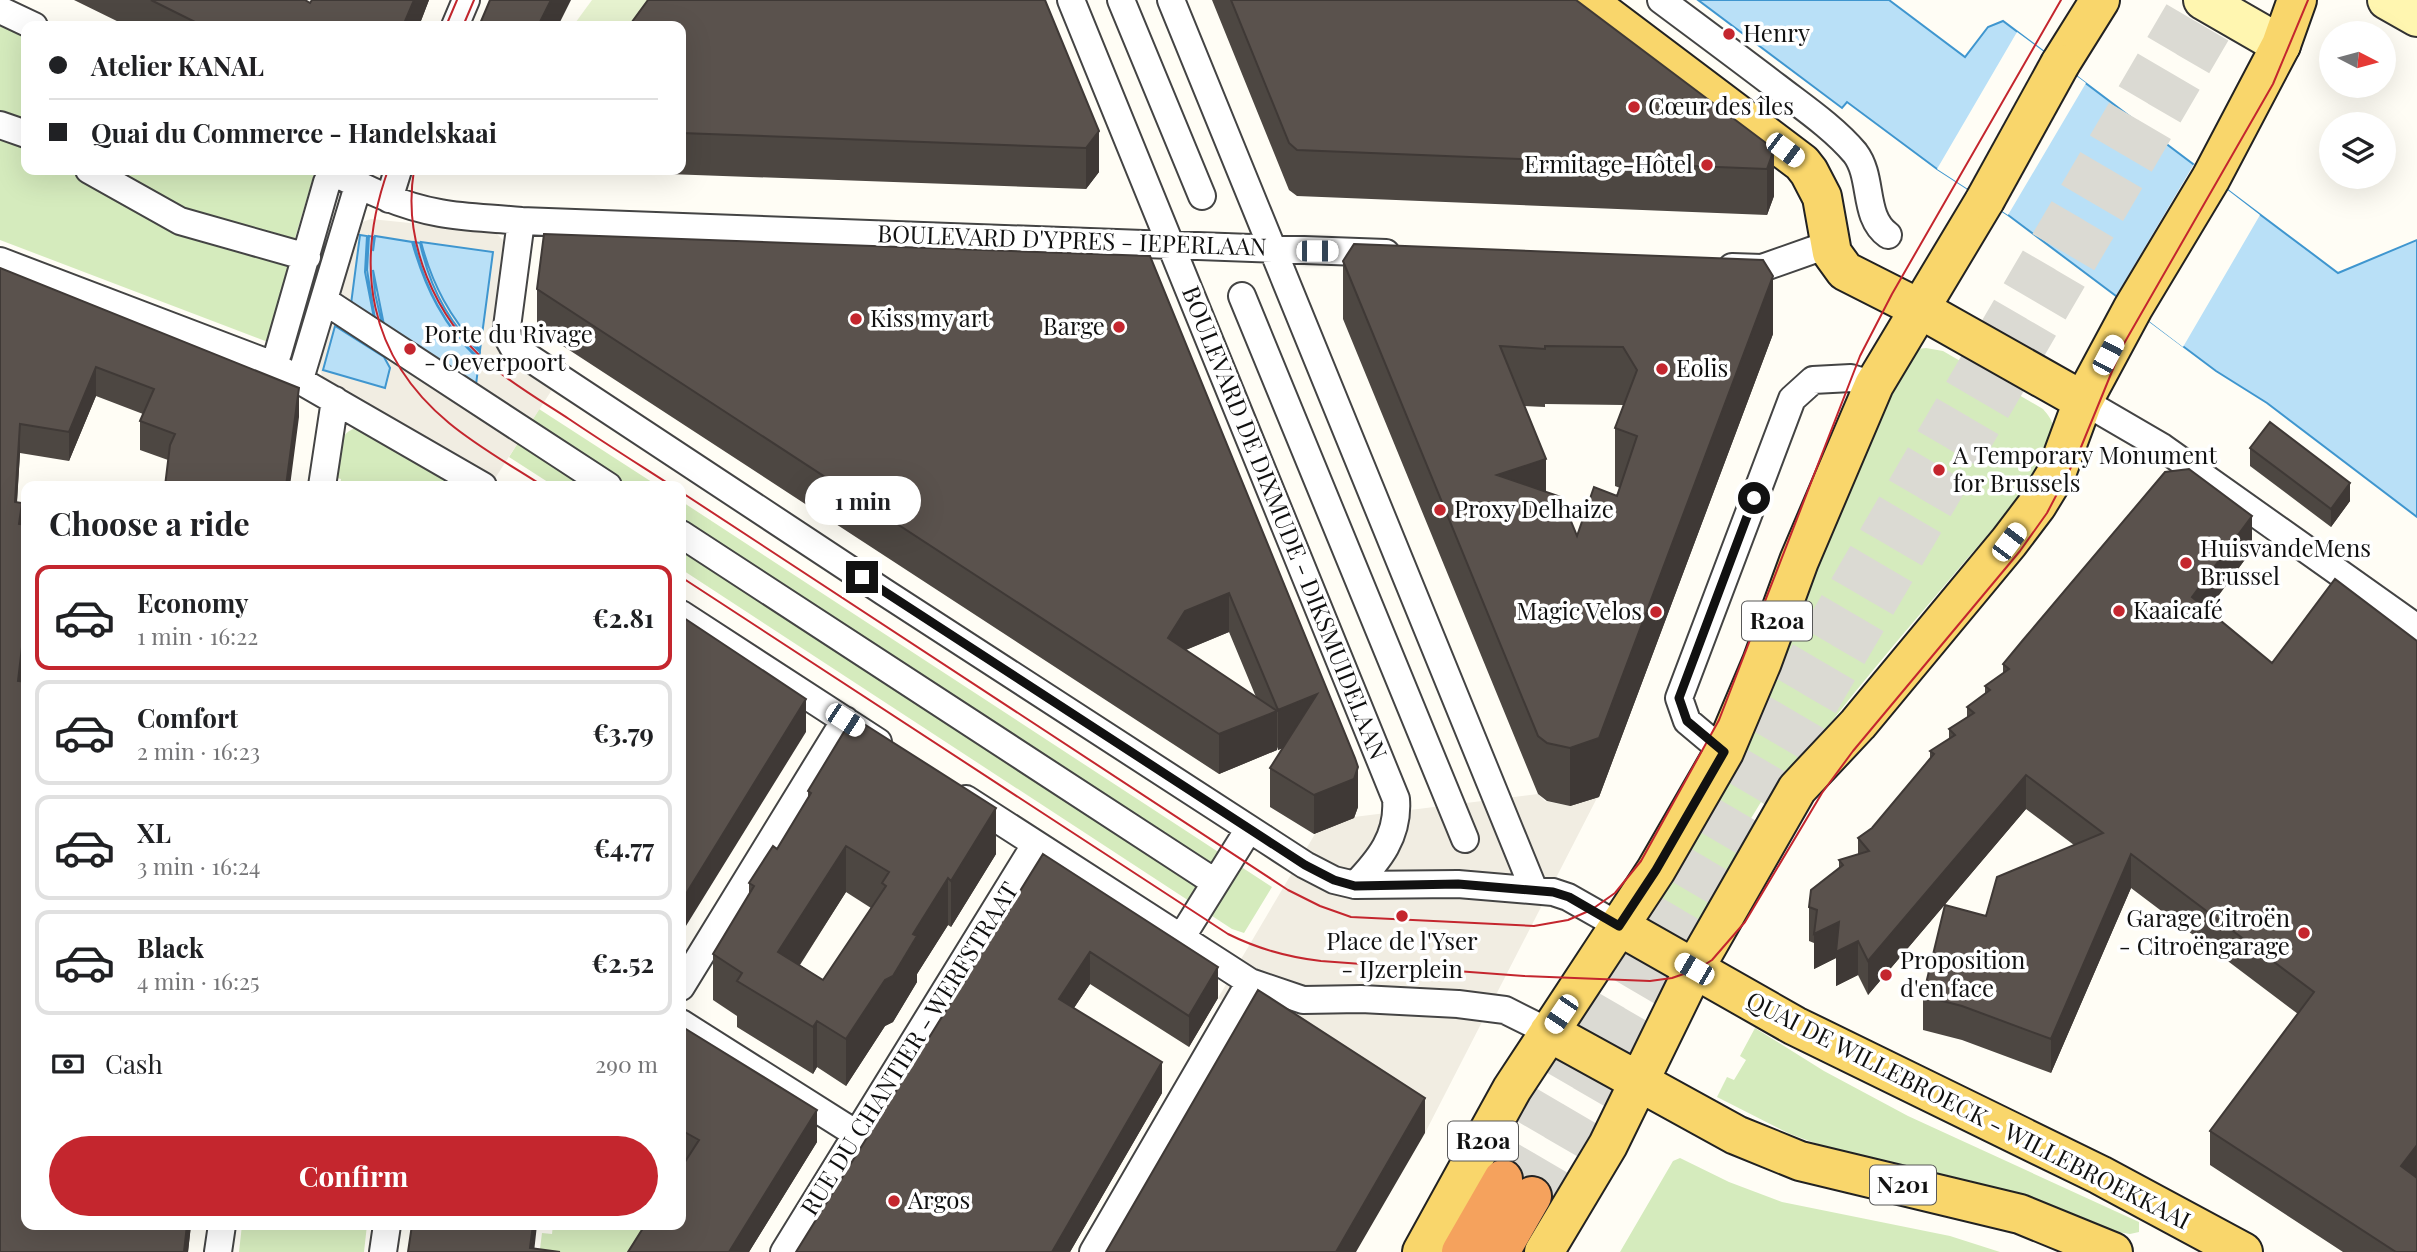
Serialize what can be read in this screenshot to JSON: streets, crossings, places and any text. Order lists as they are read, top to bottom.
{
  "streets": {
    "main road": ["R20a", "QUAI DE WILLEBROECK - WILLEBROEKKAAI", "N201"],
    "street": ["BOULEVARD D'YPRES - IEPERLAAN", "BOULEVARD DE DIXMUDE - DIKSMUIDELAAN", "RUE DU CHANTIER - WERFSTRAAT"]
  },
  "crossings": [
    ["BOULEVARD D'YPRES - IEPERLAAN", "BOULEVARD DE DIXMUDE - DIKSMUIDELAAN"]
  ],
  "places": [
    "Henry",
    "Cœur des îles",
    "Ermitage-Hôtel",
    "Kiss my art",
    "Barge",
    "Porte du Rivage - Oeverpoort",
    "Eolis",
    "A Temporary Monument for Brussels",
    "Proxy Delhaize",
    "HuisvandeMens Brussel",
    "Kaaicafé",
    "Magic Velos",
    "Place de l'Yser - IJzerplein",
    "Garage Citroën - Citroëngarage",
    "Proposition d'en face",
    "Argos"
  ],
  "north": "right",
  "page": {
    "banner": ["Atelier KANAL", "Quai du Commerce - Handelskaai"],
    "bubble": "1 min",
    "heading": "Choose a ride",
    "list": [
      {
        "name": "Economy",
        "note": "1 min · 16:22",
        "value": "€2.81"
      },
      {
        "name": "Comfort",
        "note": "2 min · 16:23",
        "value": "€3.79"
      },
      {
        "name": "XL",
        "note": "3 min · 16:24",
        "value": "€4.77"
      },
      {
        "name": "Black",
        "note": "4 min · 16:25",
        "value": "€2.52"
      }
    ],
    "pay": ["Cash", "290 m"],
    "buttons": "Confirm"
  }
}
